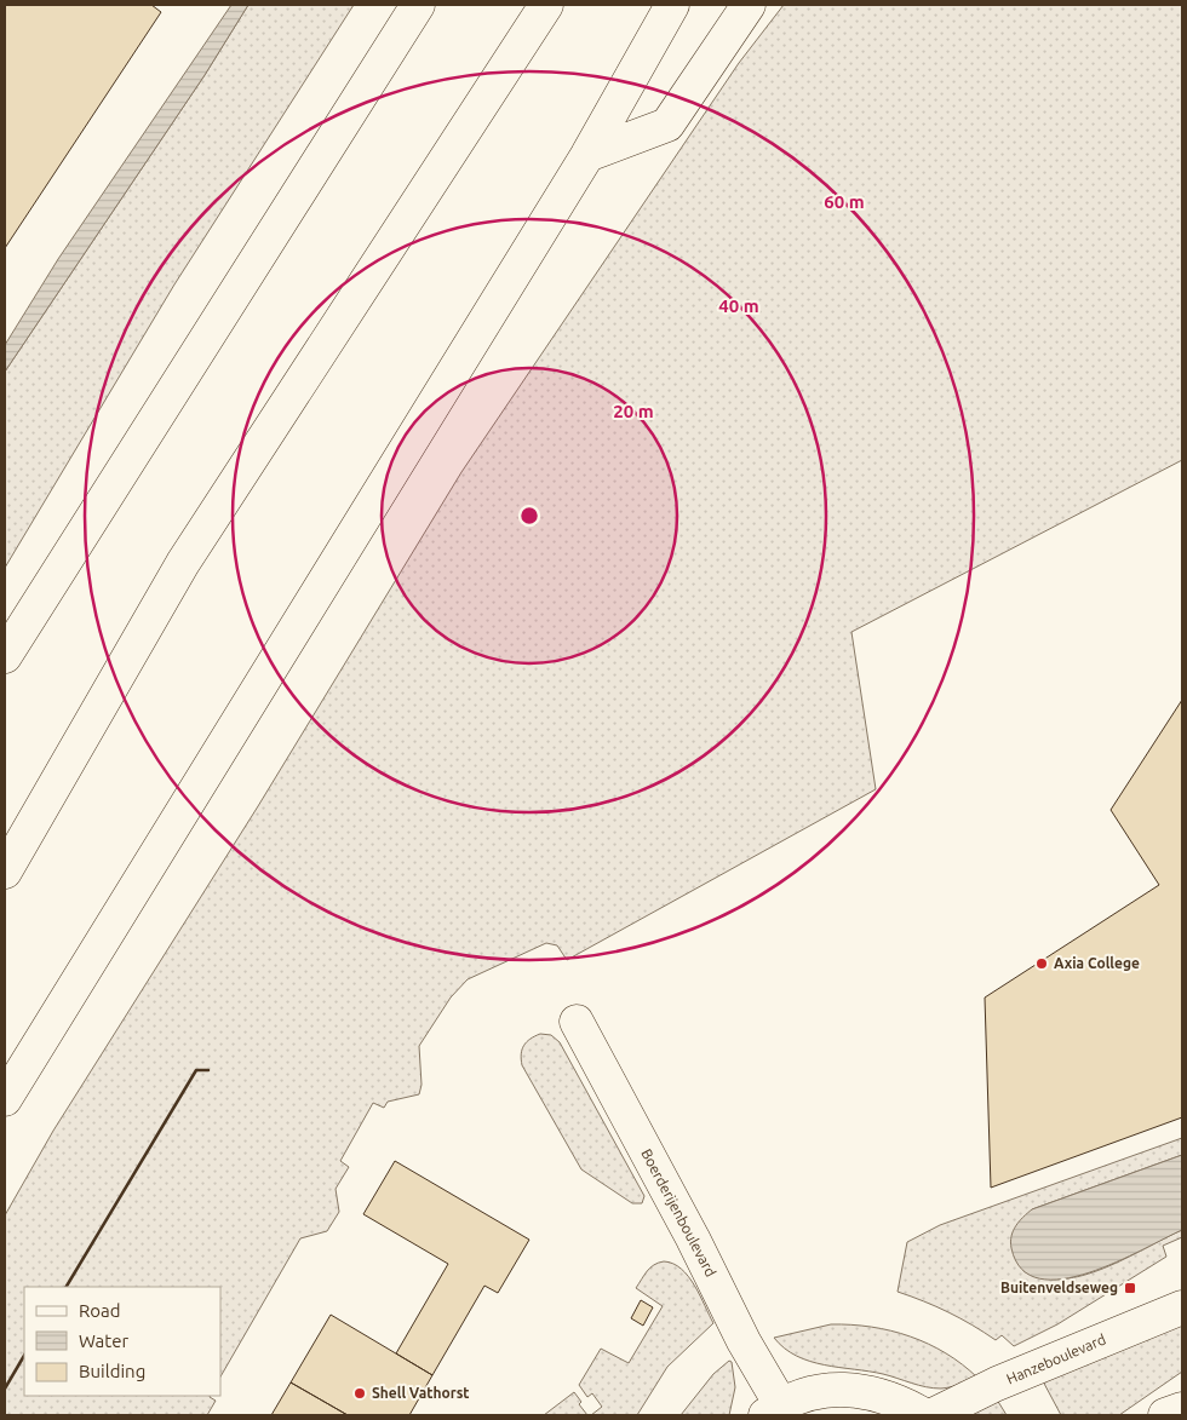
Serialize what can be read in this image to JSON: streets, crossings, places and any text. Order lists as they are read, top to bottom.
{
  "streets": {
    "main road": ["Boerderijenboulevard", "Hanzeboulevard"]
  },
  "places": {
    "other": ["Axia College", "Shell Vathorst"],
    "transit": ["Buitenveldseweg"]
  },
  "legend": ["Road", "Water", "Building"],
  "rings": ["60 m", "40 m", "20 m"]
}
